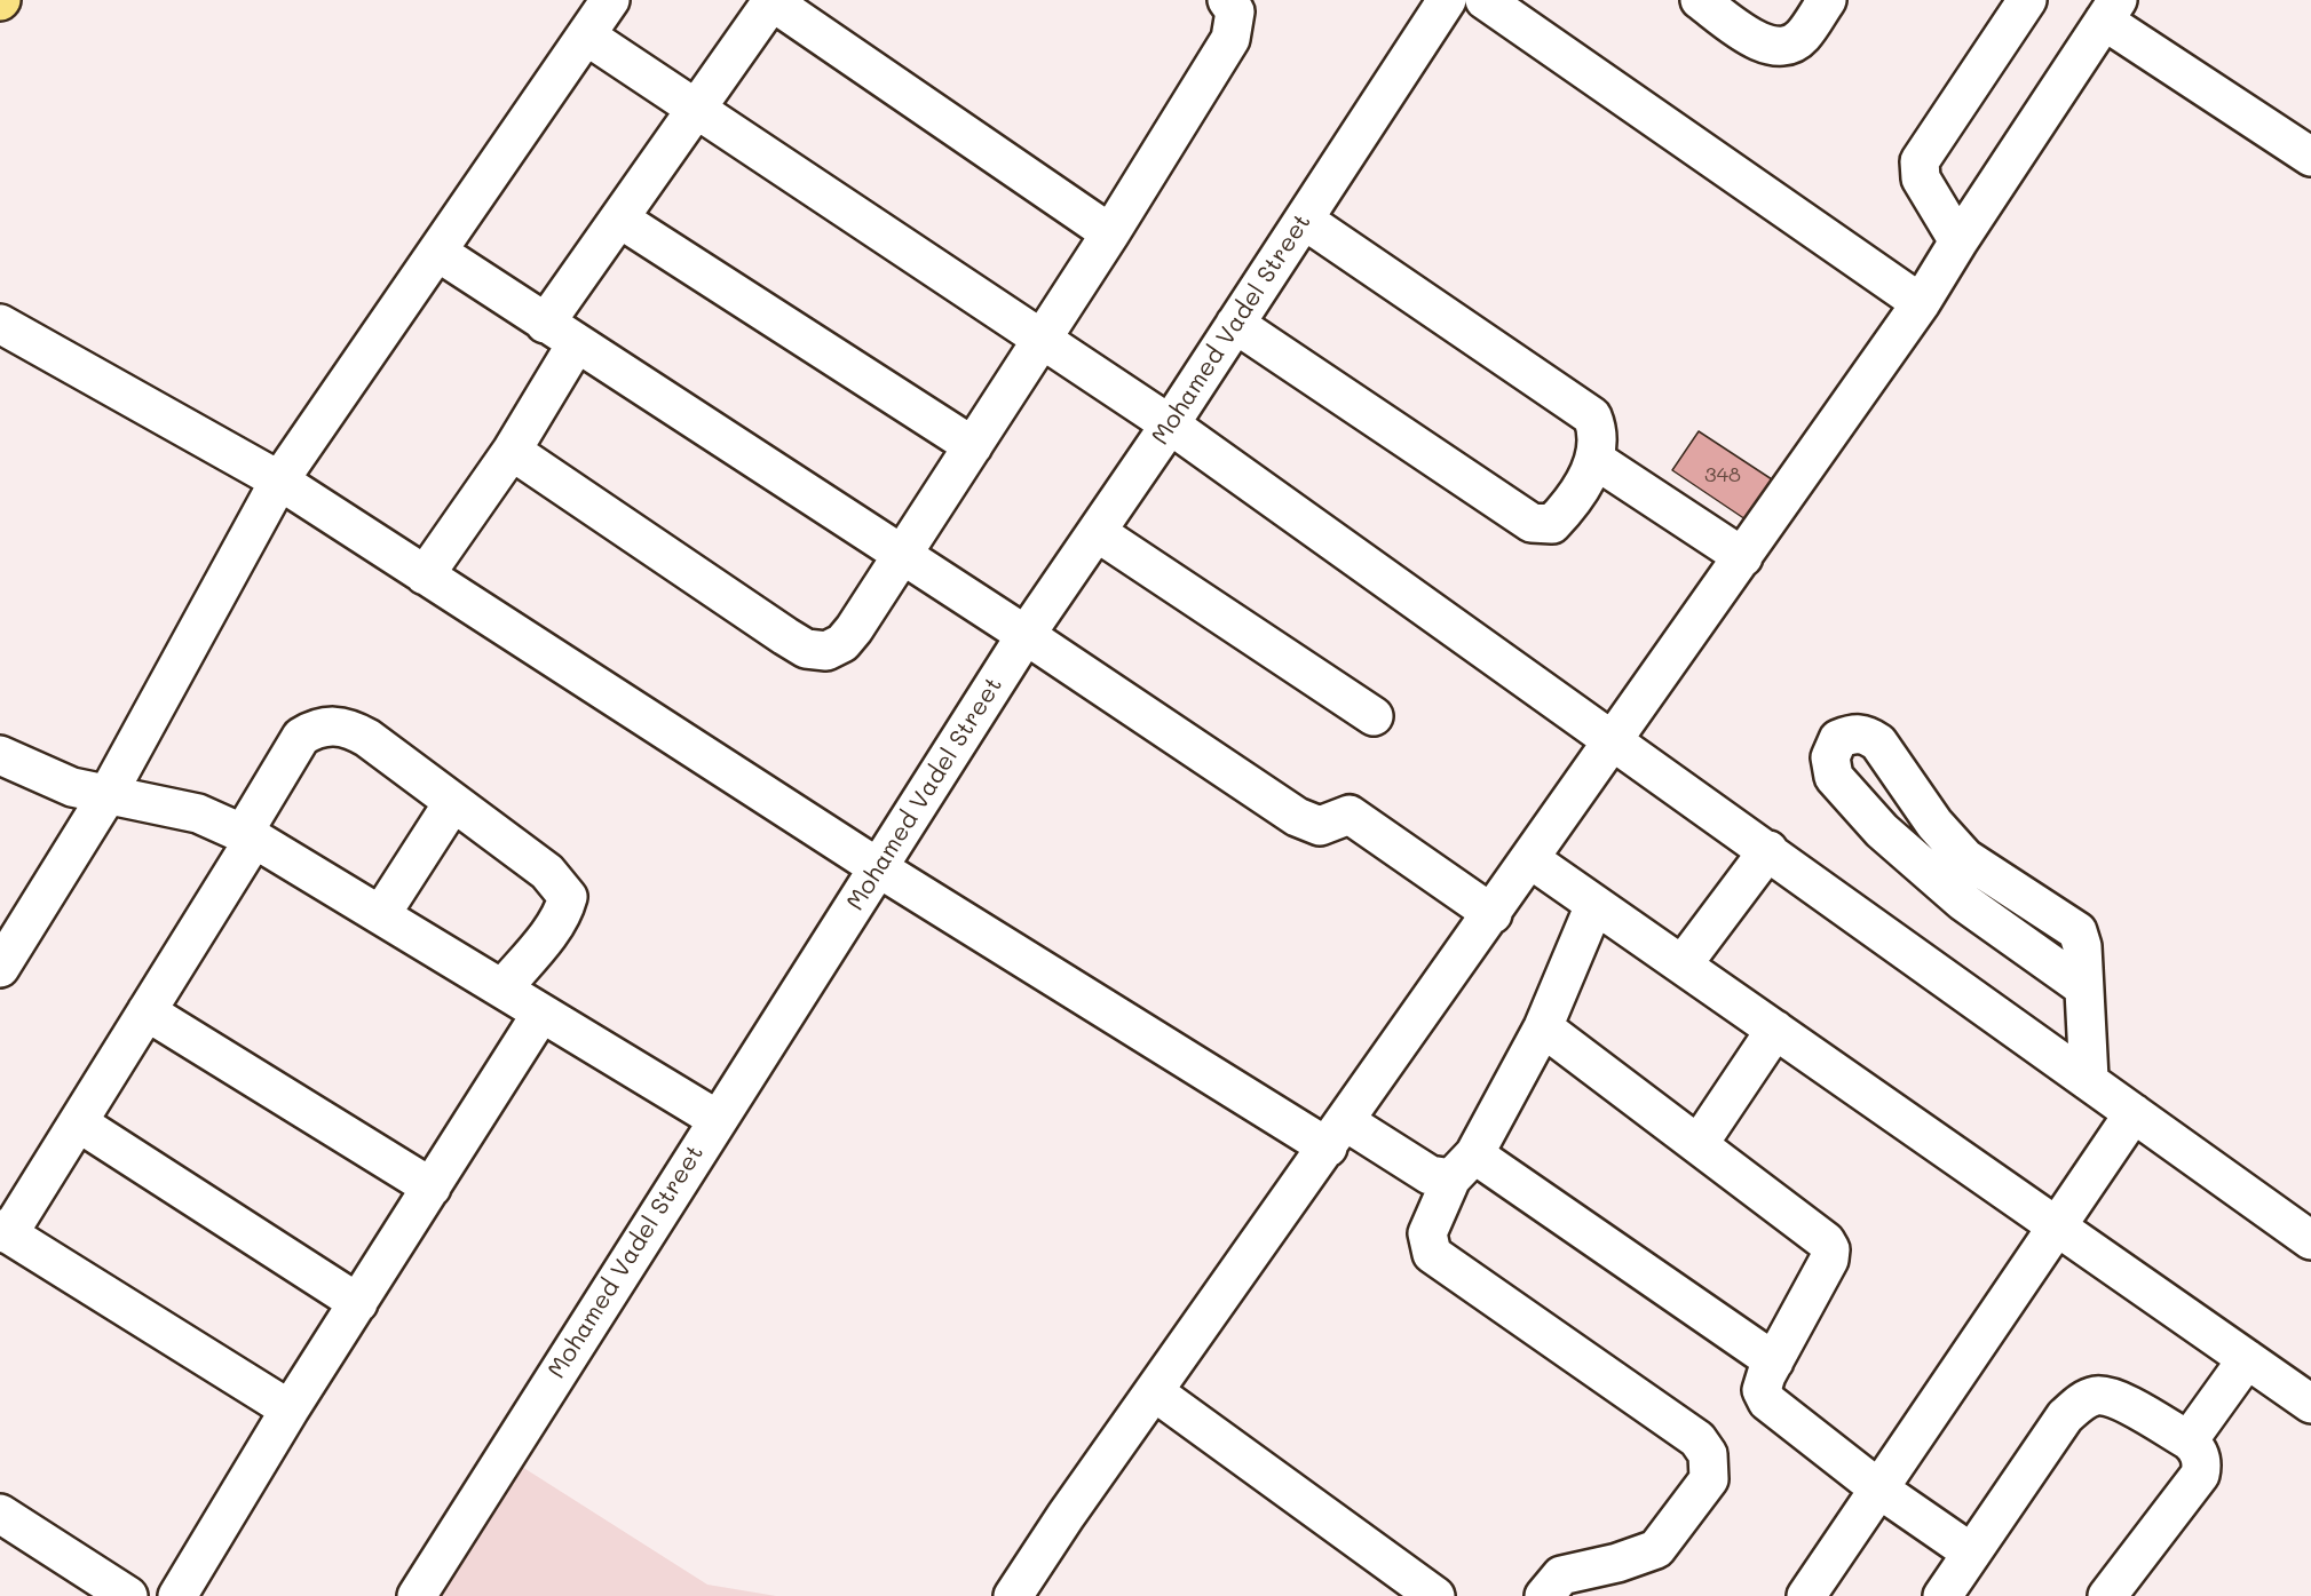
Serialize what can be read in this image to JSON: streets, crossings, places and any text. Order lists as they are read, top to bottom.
{
  "streets": {
    "street": ["Mohamed Vadel Street"]
  },
  "house_numbers": ["348"]
}
